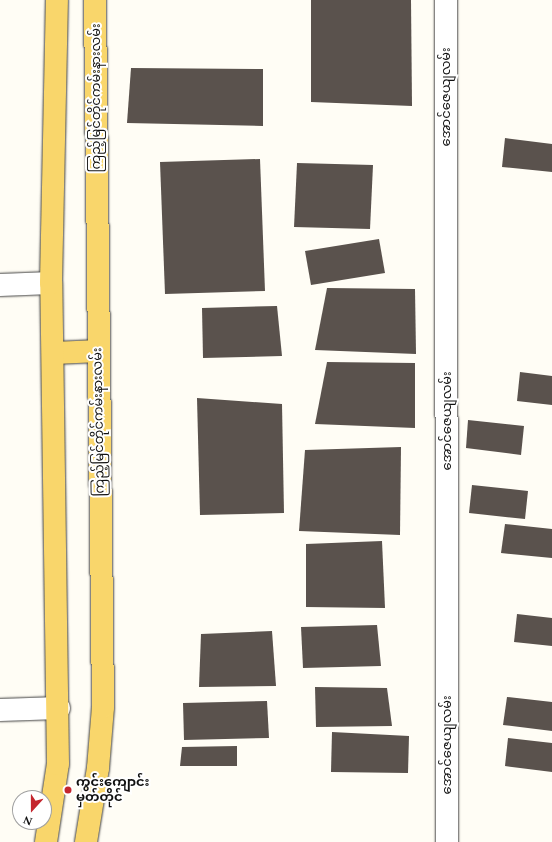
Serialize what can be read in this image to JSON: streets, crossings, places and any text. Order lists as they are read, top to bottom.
{
  "streets": {
    "main road": ["ကြည့်မြင်တိုင်ကမ်းနားလမ်း"],
    "street": ["အောင်ဇေယျလမ်း"]
  },
  "places": ["ကွင်းကျောင်း မှတ်တိုင်"],
  "north": "bottom"
}
